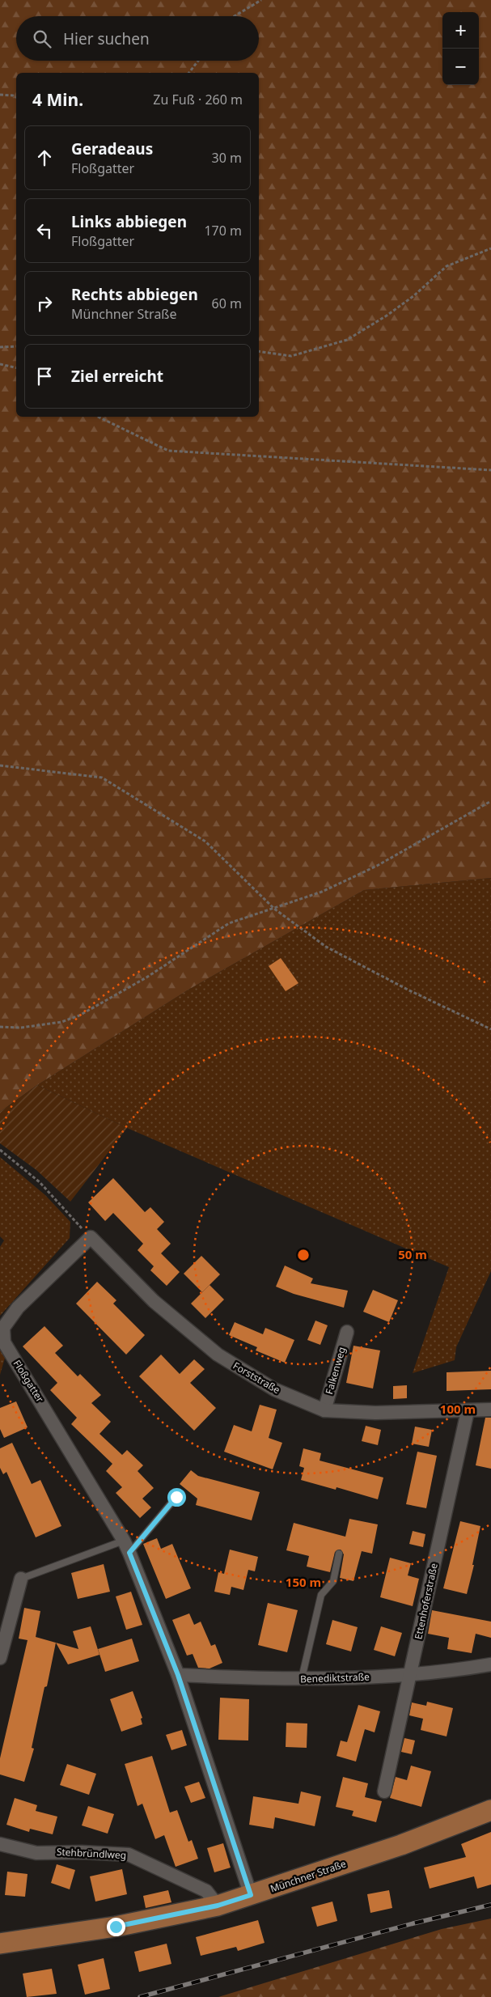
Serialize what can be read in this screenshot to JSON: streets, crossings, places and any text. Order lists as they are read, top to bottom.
{
  "streets": {
    "main road": ["Münchner Straße"],
    "street": [
      "Falkenweg",
      "Forststraße",
      "Floßgatter",
      "Ettenhoferstraße",
      "Benediktstraße",
      "Stehbründlweg"
    ]
  },
  "crossings": [
    ["Falkenweg", "Forststraße"],
    ["Forststraße", "Floßgatter"],
    ["Forststraße", "Ettenhoferstraße"],
    ["Floßgatter", "Benediktstraße"],
    ["Floßgatter", "Münchner Straße"],
    ["Ettenhoferstraße", "Benediktstraße"],
    ["Stehbründlweg", "Münchner Straße"]
  ],
  "page": {
    "map_buttons": ["+", "−"],
    "search": "Hier suchen",
    "heading": ["4 Min.", "Zu Fuß · 260 m"],
    "list": [
      ["Geradeaus", "Floßgatter", "30 m"],
      ["Links abbiegen", "Floßgatter", "170 m"],
      ["Rechts abbiegen", "Münchner Straße", "60 m"],
      "Ziel erreicht"
    ]
  },
  "rings": ["50 m", "100 m", "150 m"]
}
